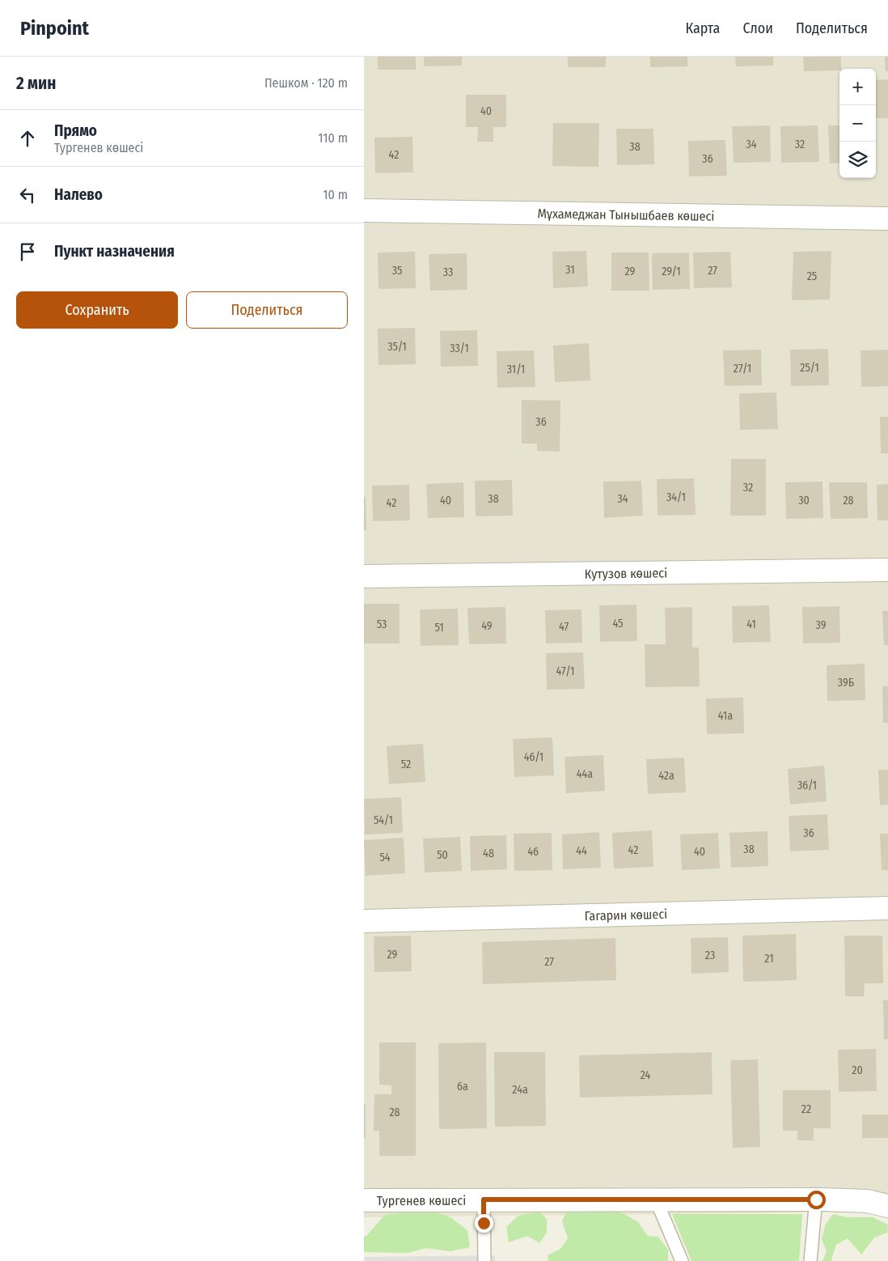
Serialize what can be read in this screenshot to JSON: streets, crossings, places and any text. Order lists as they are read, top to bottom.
{
  "streets": {
    "street": [
      "Мұхамеджан Тынышбаев көшесі",
      "Кутузов көшесі",
      "Гагарин көшесі",
      "Тургенев көшесі"
    ]
  },
  "house_numbers": [
    "40",
    "34",
    "32",
    "38",
    "42",
    "36",
    "31",
    "35",
    "27",
    "29",
    "29/1",
    "33",
    "25",
    "35/1",
    "33/1",
    "25/1",
    "27/1",
    "31/1",
    "36",
    "32",
    "34/1",
    "38",
    "34",
    "40",
    "30",
    "28",
    "42",
    "45",
    "53",
    "41",
    "39",
    "49",
    "47",
    "51",
    "47/1",
    "39Б",
    "41а",
    "46/1",
    "52",
    "44а",
    "42а",
    "36/1",
    "54/1",
    "36",
    "38",
    "42",
    "44",
    "46",
    "40",
    "48",
    "50",
    "54",
    "29",
    "23",
    "21",
    "27",
    "20",
    "24",
    "6а",
    "24а",
    "22",
    "28"
  ],
  "page": {
    "header": "Pinpoint",
    "nav": ["Карта", "Слои", "Поделиться"],
    "heading": ["2 мин", "Пешком · 120 m"],
    "map_buttons": ["+", "−"],
    "list": [
      ["Прямо", "Тургенев көшесі", "110 m"],
      ["Налево", "10 m"],
      "Пункт назначения"
    ],
    "buttons": ["Сохранить", "Поделиться"]
  }
}
